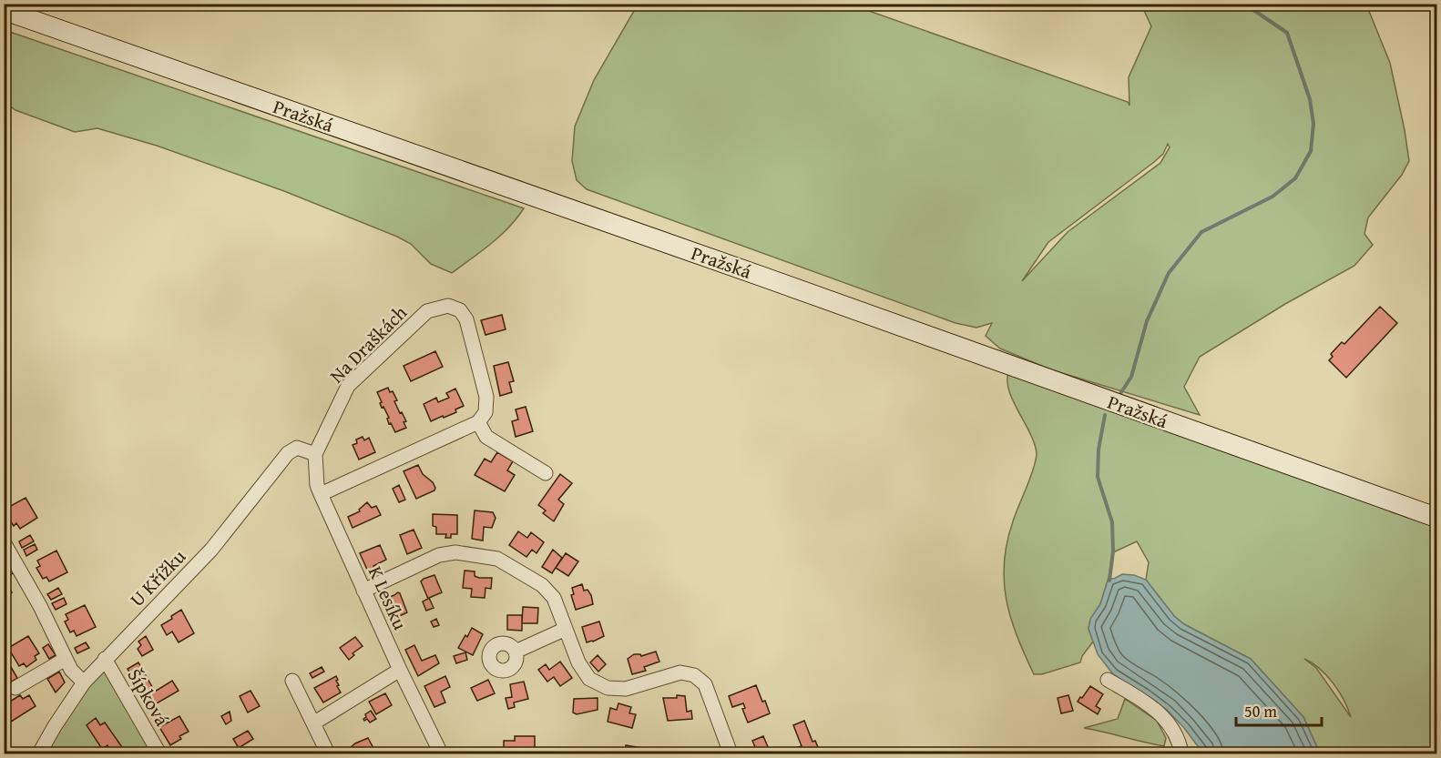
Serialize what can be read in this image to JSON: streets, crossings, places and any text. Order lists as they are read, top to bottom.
{
  "streets": {
    "main road": ["Pražská"],
    "street": [
      "Na Draškách",
      "U Křížku",
      "K Lesíku",
      "Šípková"
    ]
  },
  "crossings": [
    ["Na Draškách", "U Křížku"],
    ["Na Draškách", "K Lesíku"],
    ["U Křížku", "K Lesíku"],
    ["U Křížku", "Šípková"]
  ],
  "scale_bar": "50 m"
}
